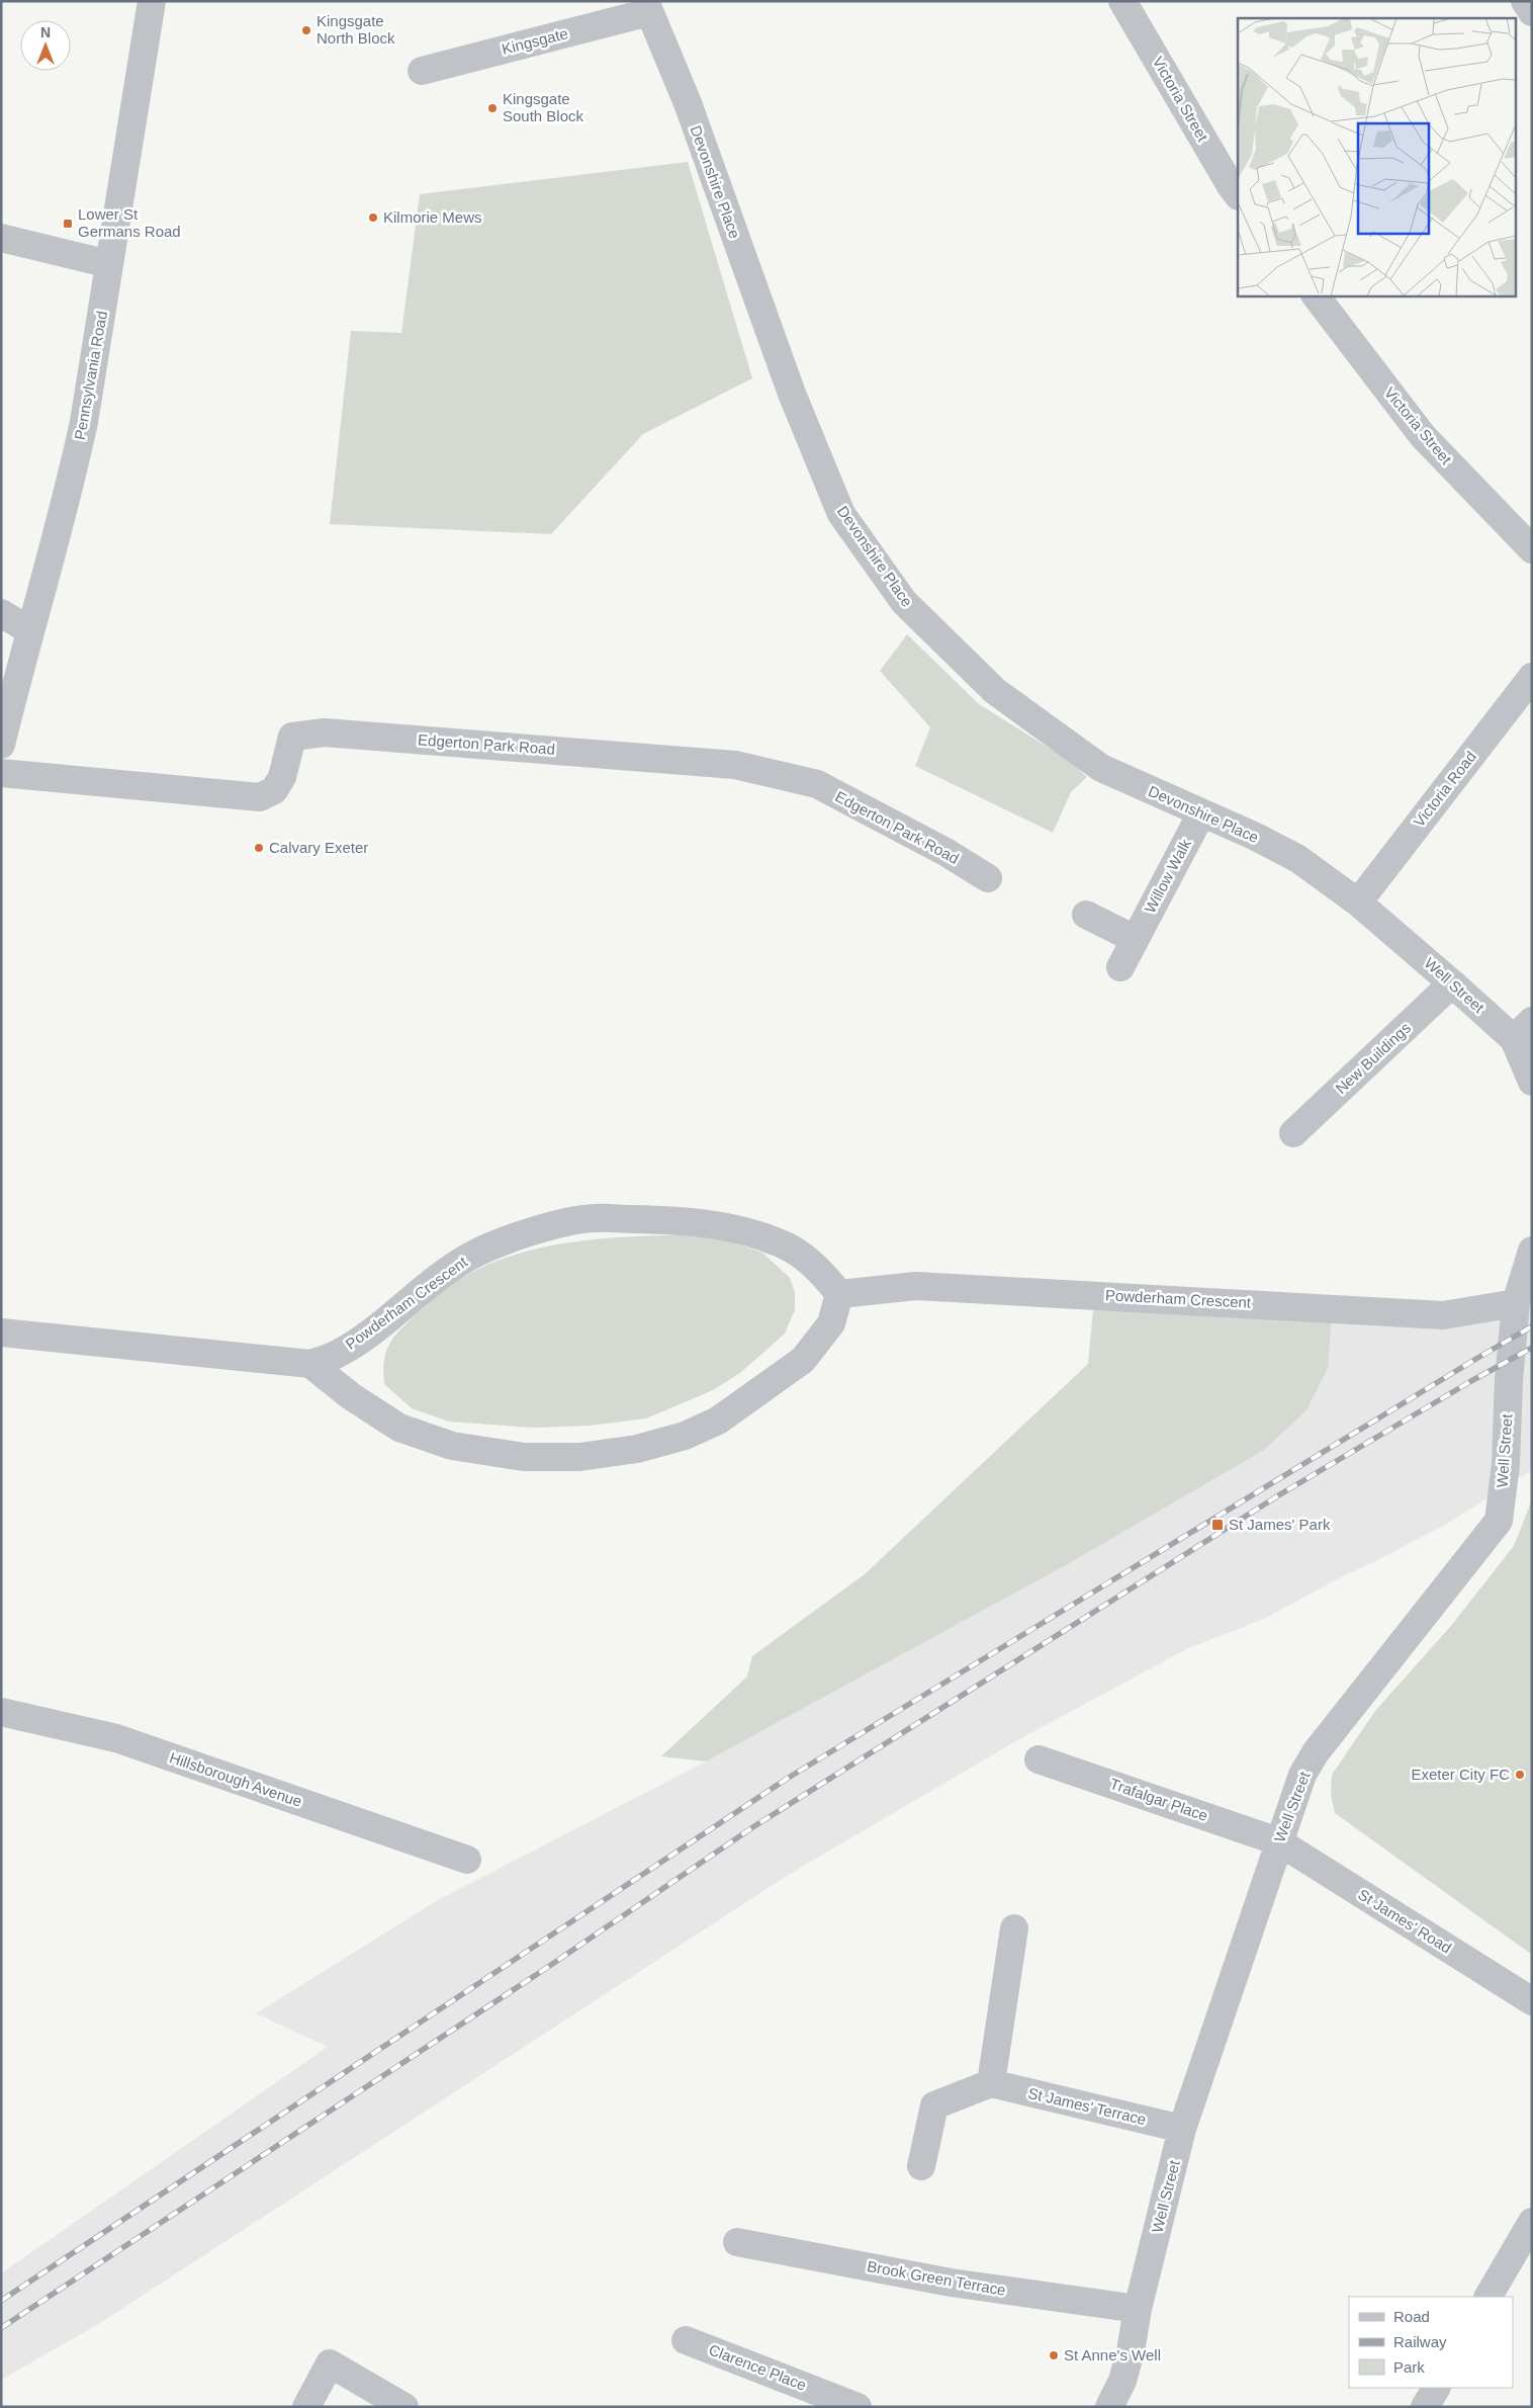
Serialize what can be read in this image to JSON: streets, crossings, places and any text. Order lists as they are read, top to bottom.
{
  "streets": {
    "street": [
      "Kingsgate",
      "Victoria Street",
      "Devonshire Place",
      "Pennsylvania Road",
      "Edgerton Park Road",
      "Victoria Road",
      "Willow Walk",
      "Well Street",
      "New Buildings",
      "Powderham Crescent",
      "Hillsborough Avenue",
      "Trafalgar Place",
      "St James' Road",
      "St James' Terrace",
      "Brook Green Terrace",
      "Clarence Place"
    ]
  },
  "crossings": [
    ["Kingsgate", "Devonshire Place"],
    ["Devonshire Place", "Victoria Road"],
    ["Devonshire Place", "Willow Walk"],
    ["Devonshire Place", "Well Street"],
    ["Victoria Road", "Well Street"],
    ["Well Street", "New Buildings"],
    ["Well Street", "Powderham Crescent"],
    ["Well Street", "Trafalgar Place"],
    ["Well Street", "St James' Road"],
    ["Well Street", "St James' Terrace"],
    ["Well Street", "Brook Green Terrace"],
    ["Trafalgar Place", "St James' Road"]
  ],
  "places": {
    "other": [
      "Kingsgate North Block",
      "Kingsgate South Block",
      "Kilmorie Mews",
      "Calvary Exeter",
      "Exeter City FC",
      "St Anne's Well"
    ],
    "transit": ["Lower St Germans Road", "St James' Park"]
  },
  "legend": ["Road", "Railway", "Park"],
  "north": "top"
}
